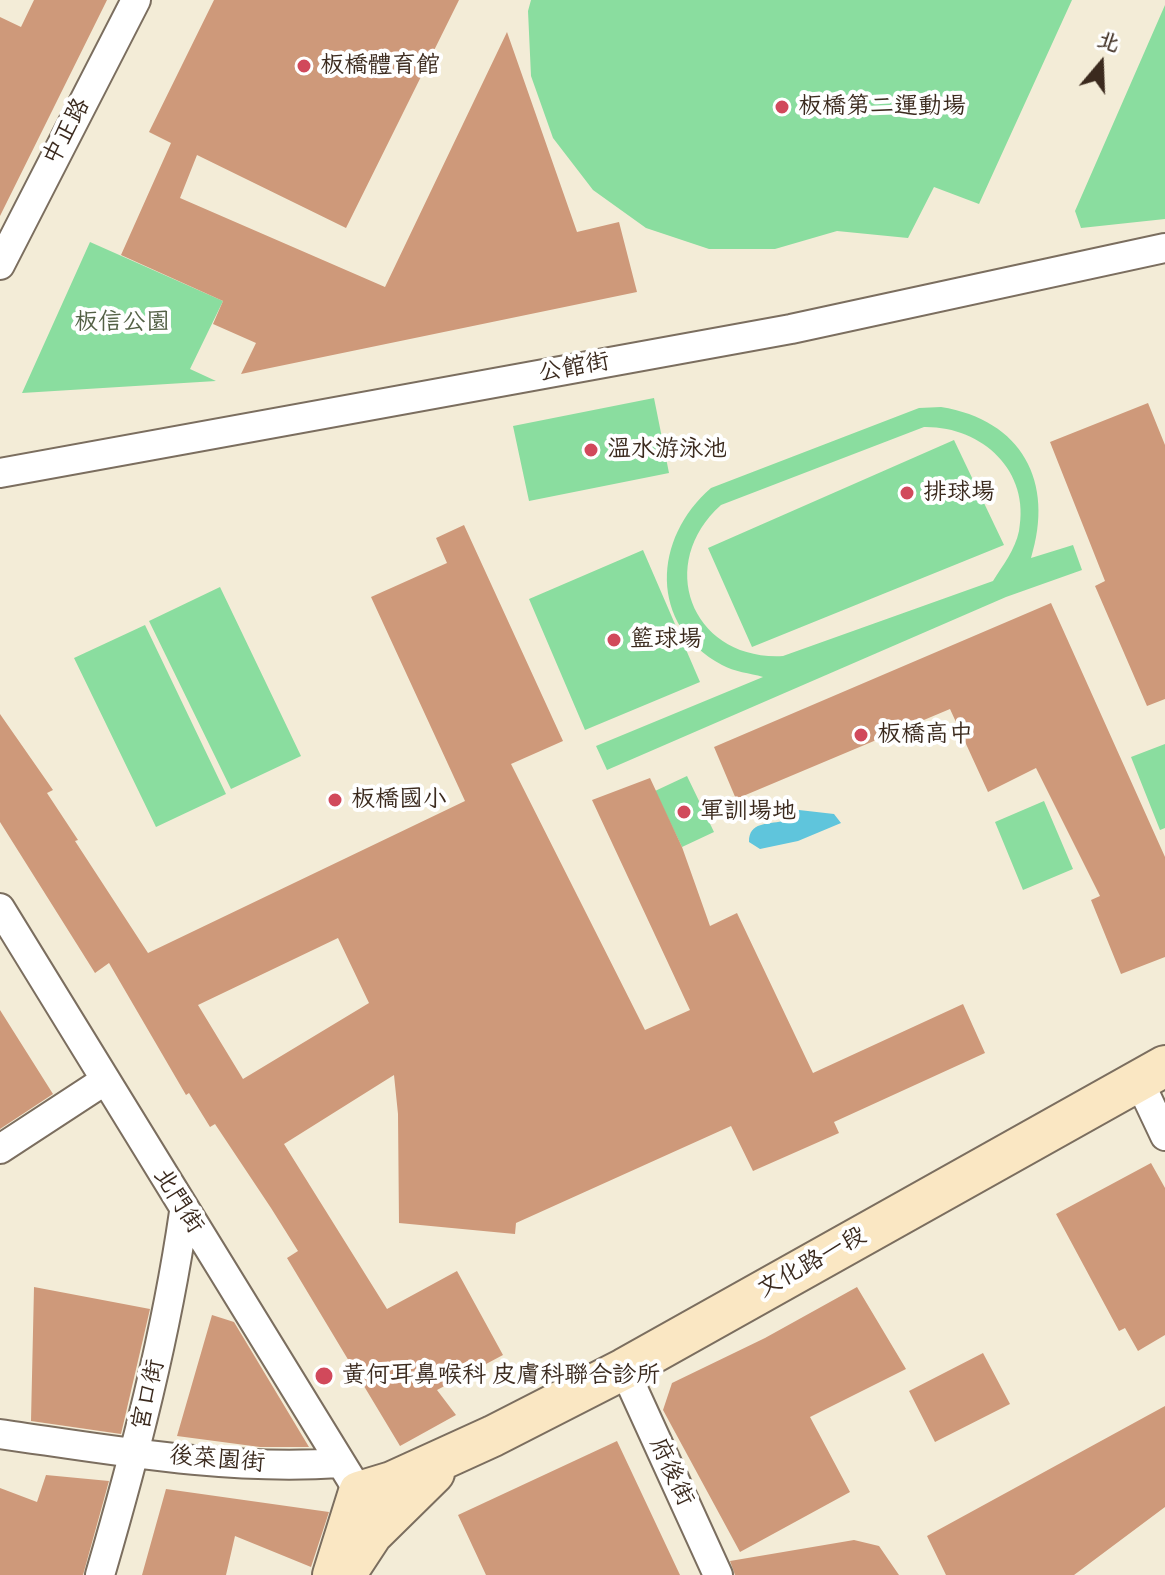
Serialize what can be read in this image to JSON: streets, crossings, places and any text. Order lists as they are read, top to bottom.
{
  "streets": {
    "street": [
      "中正路",
      "公館街",
      "北門街",
      "文化路一段",
      "宮口街",
      "後菜園街",
      "府後街"
    ]
  },
  "crossings": [
    ["北門街", "文化路一段"],
    ["北門街", "宮口街"],
    ["北門街", "後菜園街"],
    ["文化路一段", "後菜園街"],
    ["文化路一段", "府後街"],
    ["宮口街", "後菜園街"]
  ],
  "parks": ["板信公園"],
  "places": [
    "板橋體育館",
    "板橋第二運動場",
    "溫水游泳池",
    "排球場",
    "籃球場",
    "板橋高中",
    "板橋國小",
    "軍訓場地",
    "黃何耳鼻喉科 皮膚科聯合診所"
  ],
  "north": "top"
}
